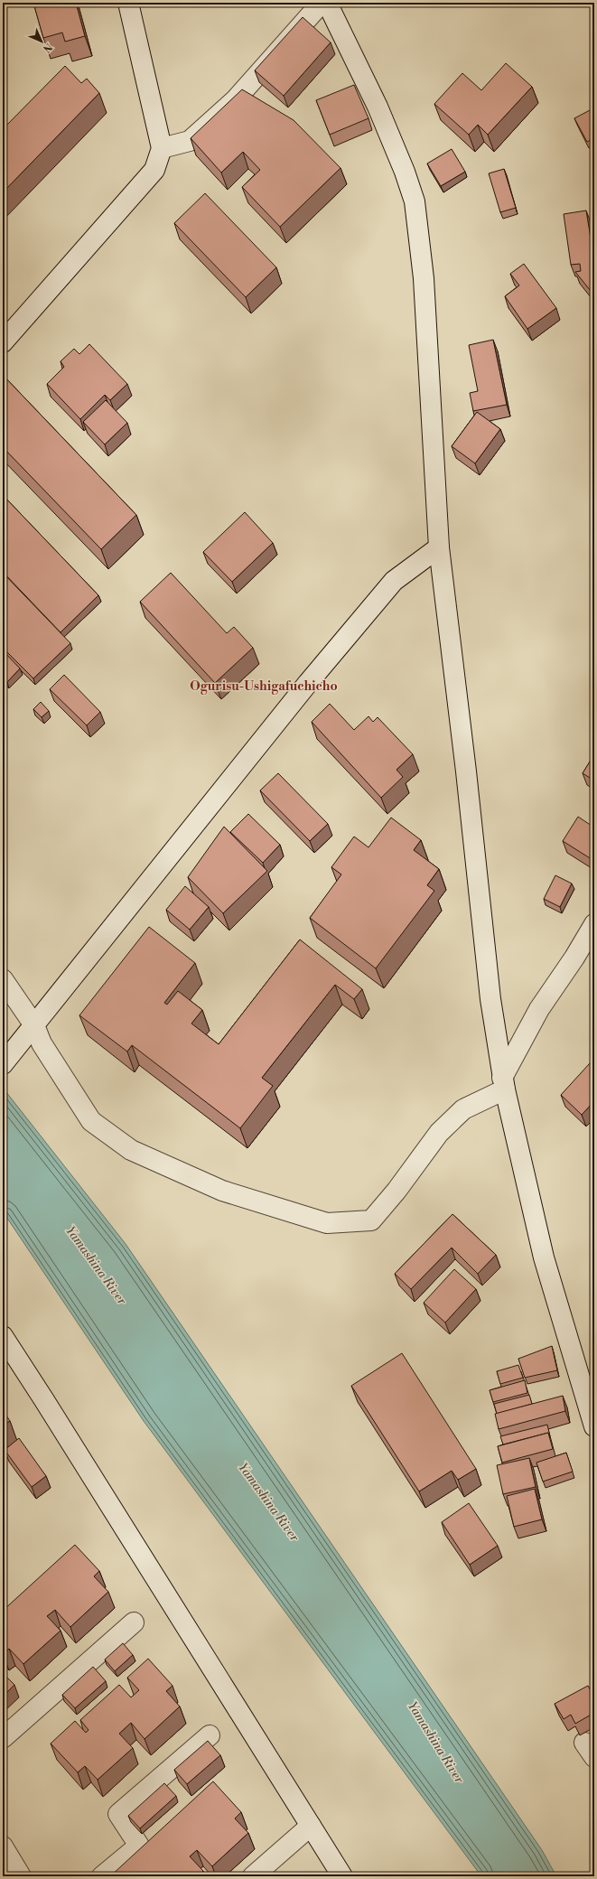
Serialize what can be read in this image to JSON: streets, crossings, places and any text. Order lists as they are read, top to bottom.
{
  "districts": ["Ogurisu-Ushigafuchicho"],
  "water": ["Yamashina River"],
  "north": "bottom right"
}
